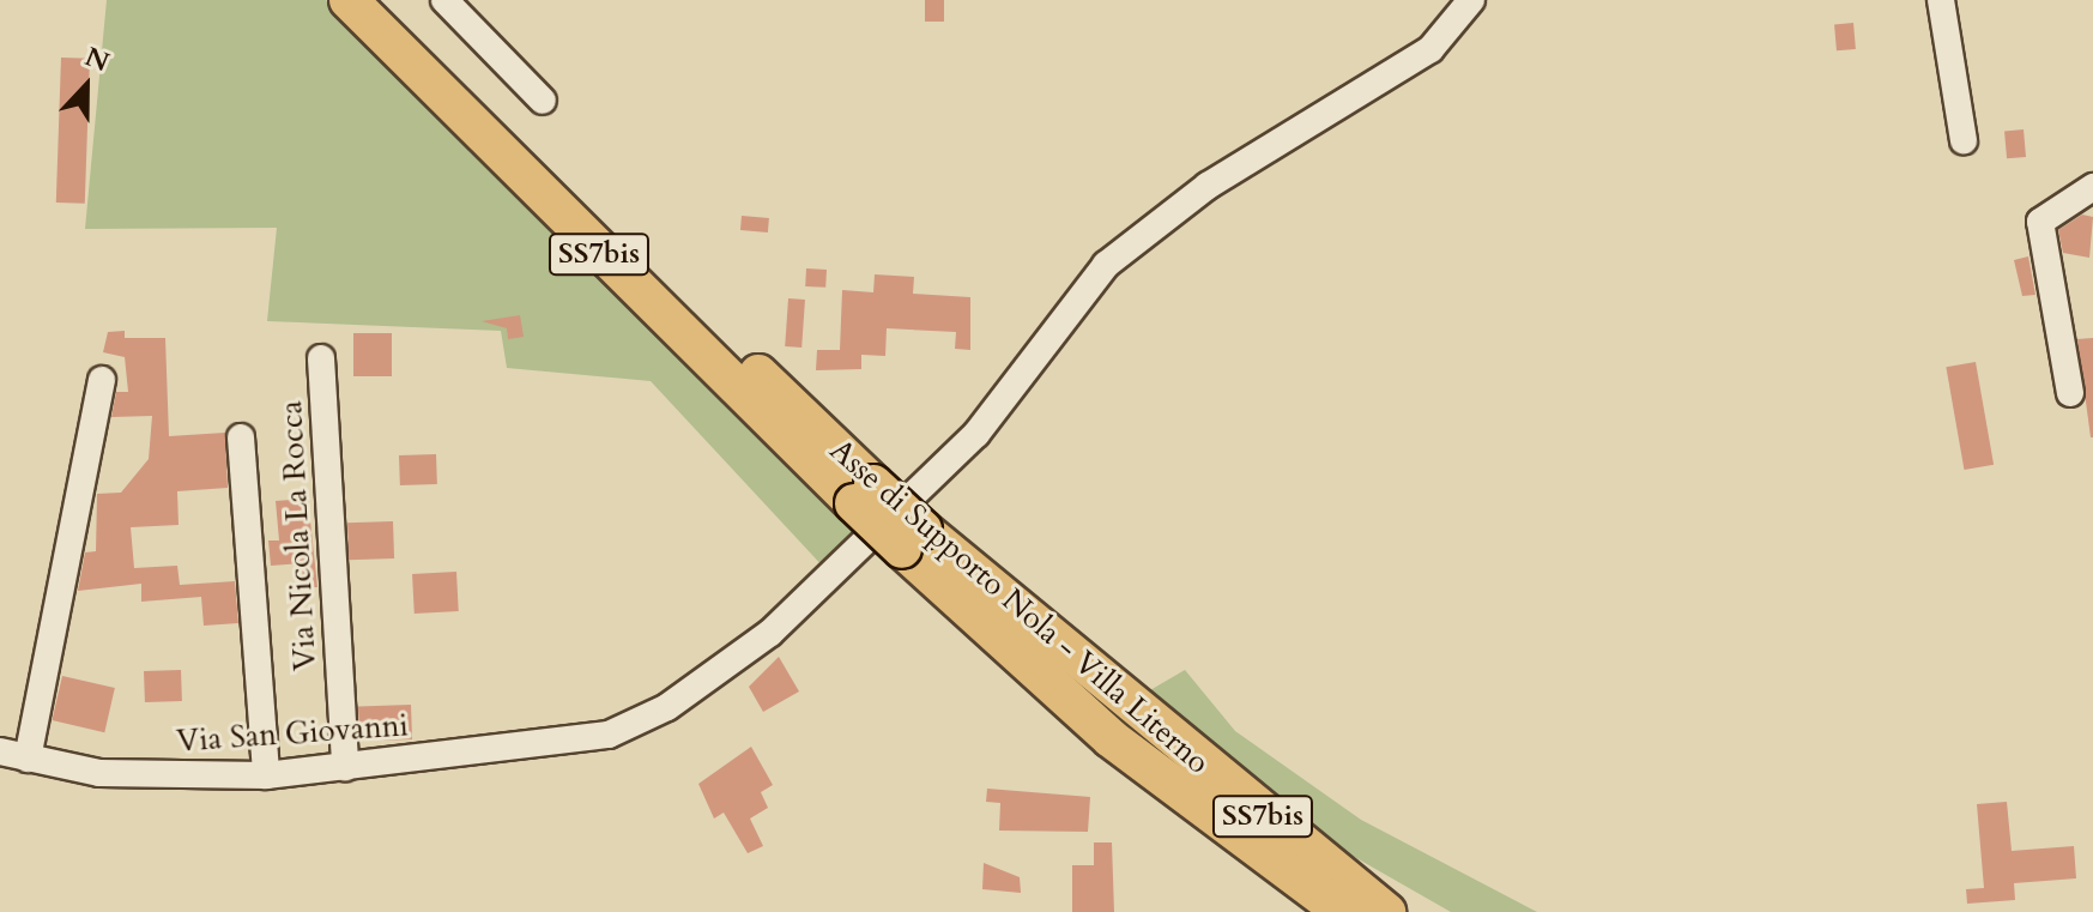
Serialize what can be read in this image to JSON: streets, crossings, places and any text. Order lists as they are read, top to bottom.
{
  "streets": {
    "highway": ["SS7bis", "Asse di Supporto Nola - Villa Literno"],
    "street": ["Via Nicola La Rocca", "Via San Giovanni"]
  },
  "crossings": [
    ["Via Nicola La Rocca", "Via San Giovanni"]
  ],
  "north": "top"
}
